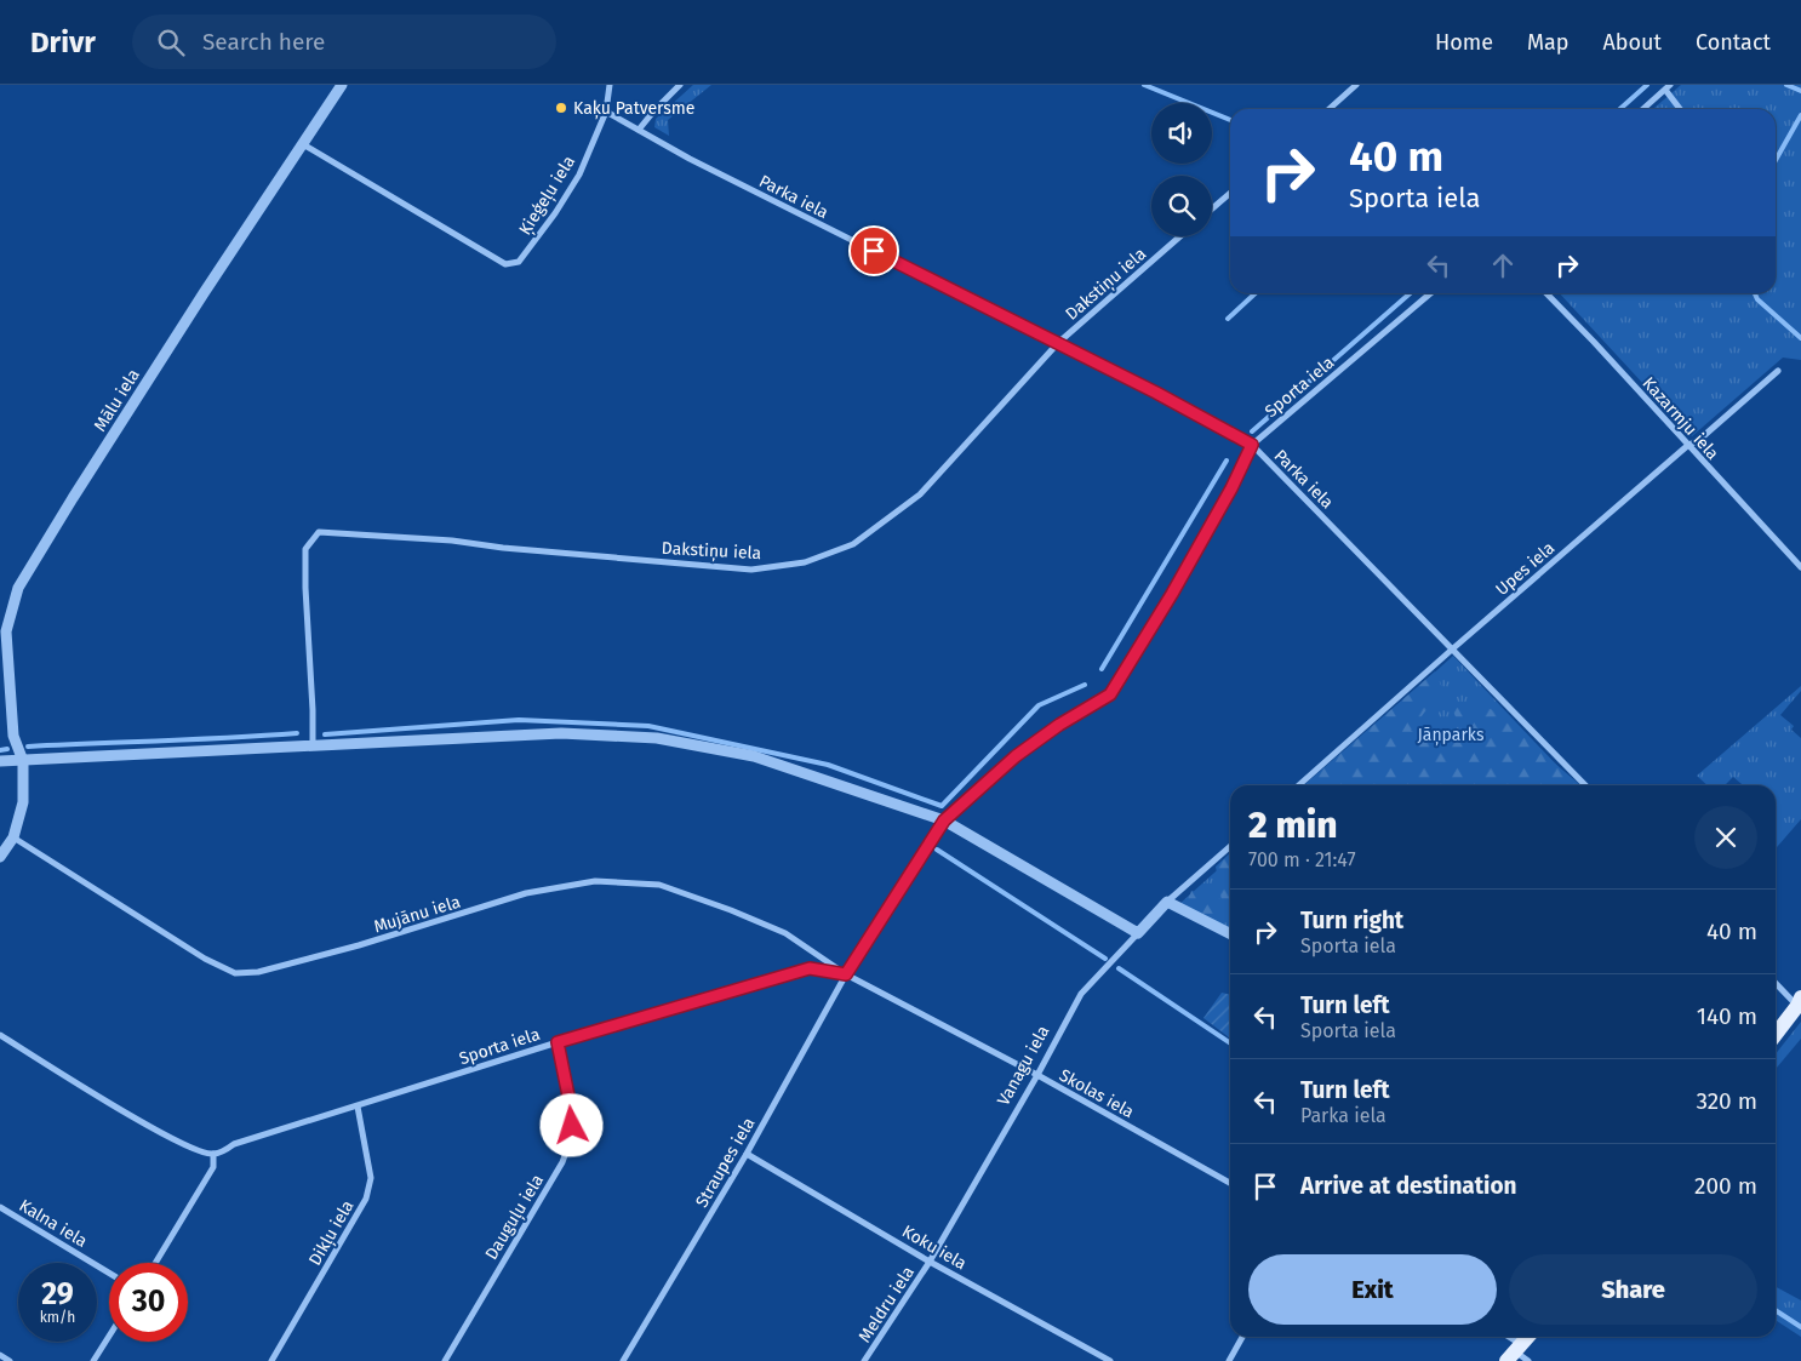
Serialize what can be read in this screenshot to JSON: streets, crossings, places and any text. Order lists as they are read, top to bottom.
{
  "streets": {
    "street": [
      "Ķieģeļu iela",
      "Parka iela",
      "Dakstiņu iela",
      "Sporta iela",
      "Mālu iela",
      "Kazarmju iela",
      "Upes iela",
      "Mujānu iela",
      "Vanagu iela",
      "Skolas iela",
      "Straupes iela",
      "Dauguļu iela",
      "Kalna iela",
      "Dikļu iela",
      "Koku iela",
      "Meldru iela"
    ]
  },
  "crossings": [
    ["Ķieģeļu iela", "Parka iela"],
    ["Ķieģeļu iela", "Mālu iela"],
    ["Parka iela", "Dakstiņu iela"],
    ["Parka iela", "Sporta iela"],
    ["Parka iela", "Upes iela"],
    ["Sporta iela", "Mujānu iela"],
    ["Sporta iela", "Skolas iela"],
    ["Sporta iela", "Straupes iela"],
    ["Sporta iela", "Dauguļu iela"],
    ["Sporta iela", "Dikļu iela"],
    ["Mālu iela", "Mujānu iela"],
    ["Kazarmju iela", "Upes iela"],
    ["Mujānu iela", "Skolas iela"],
    ["Mujānu iela", "Straupes iela"],
    ["Vanagu iela", "Skolas iela"],
    ["Vanagu iela", "Koku iela"],
    ["Vanagu iela", "Meldru iela"],
    ["Skolas iela", "Straupes iela"],
    ["Straupes iela", "Koku iela"],
    ["Koku iela", "Meldru iela"]
  ],
  "parks": ["Jāņparks"],
  "places": ["Kaķu Patversme"],
  "page": {
    "header": "Drivr",
    "search": "Search here",
    "nav": [
      "Home",
      "Map",
      "About",
      "Contact"
    ],
    "turn": ["40 m", "Sporta iela"],
    "heading": ["2 min", "700 m · 21:47"],
    "list": [
      {
        "name": "Turn right",
        "note": "Sporta iela",
        "value": "40 m"
      },
      {
        "name": "Turn left",
        "note": "Sporta iela",
        "value": "140 m"
      },
      {
        "name": "Turn left",
        "note": "Parka iela",
        "value": "320 m"
      },
      {
        "name": "Arrive at destination",
        "value": "200 m"
      }
    ],
    "buttons": ["Exit", "Share"],
    "speed": "29 km/h",
    "limit": "30"
  }
}
